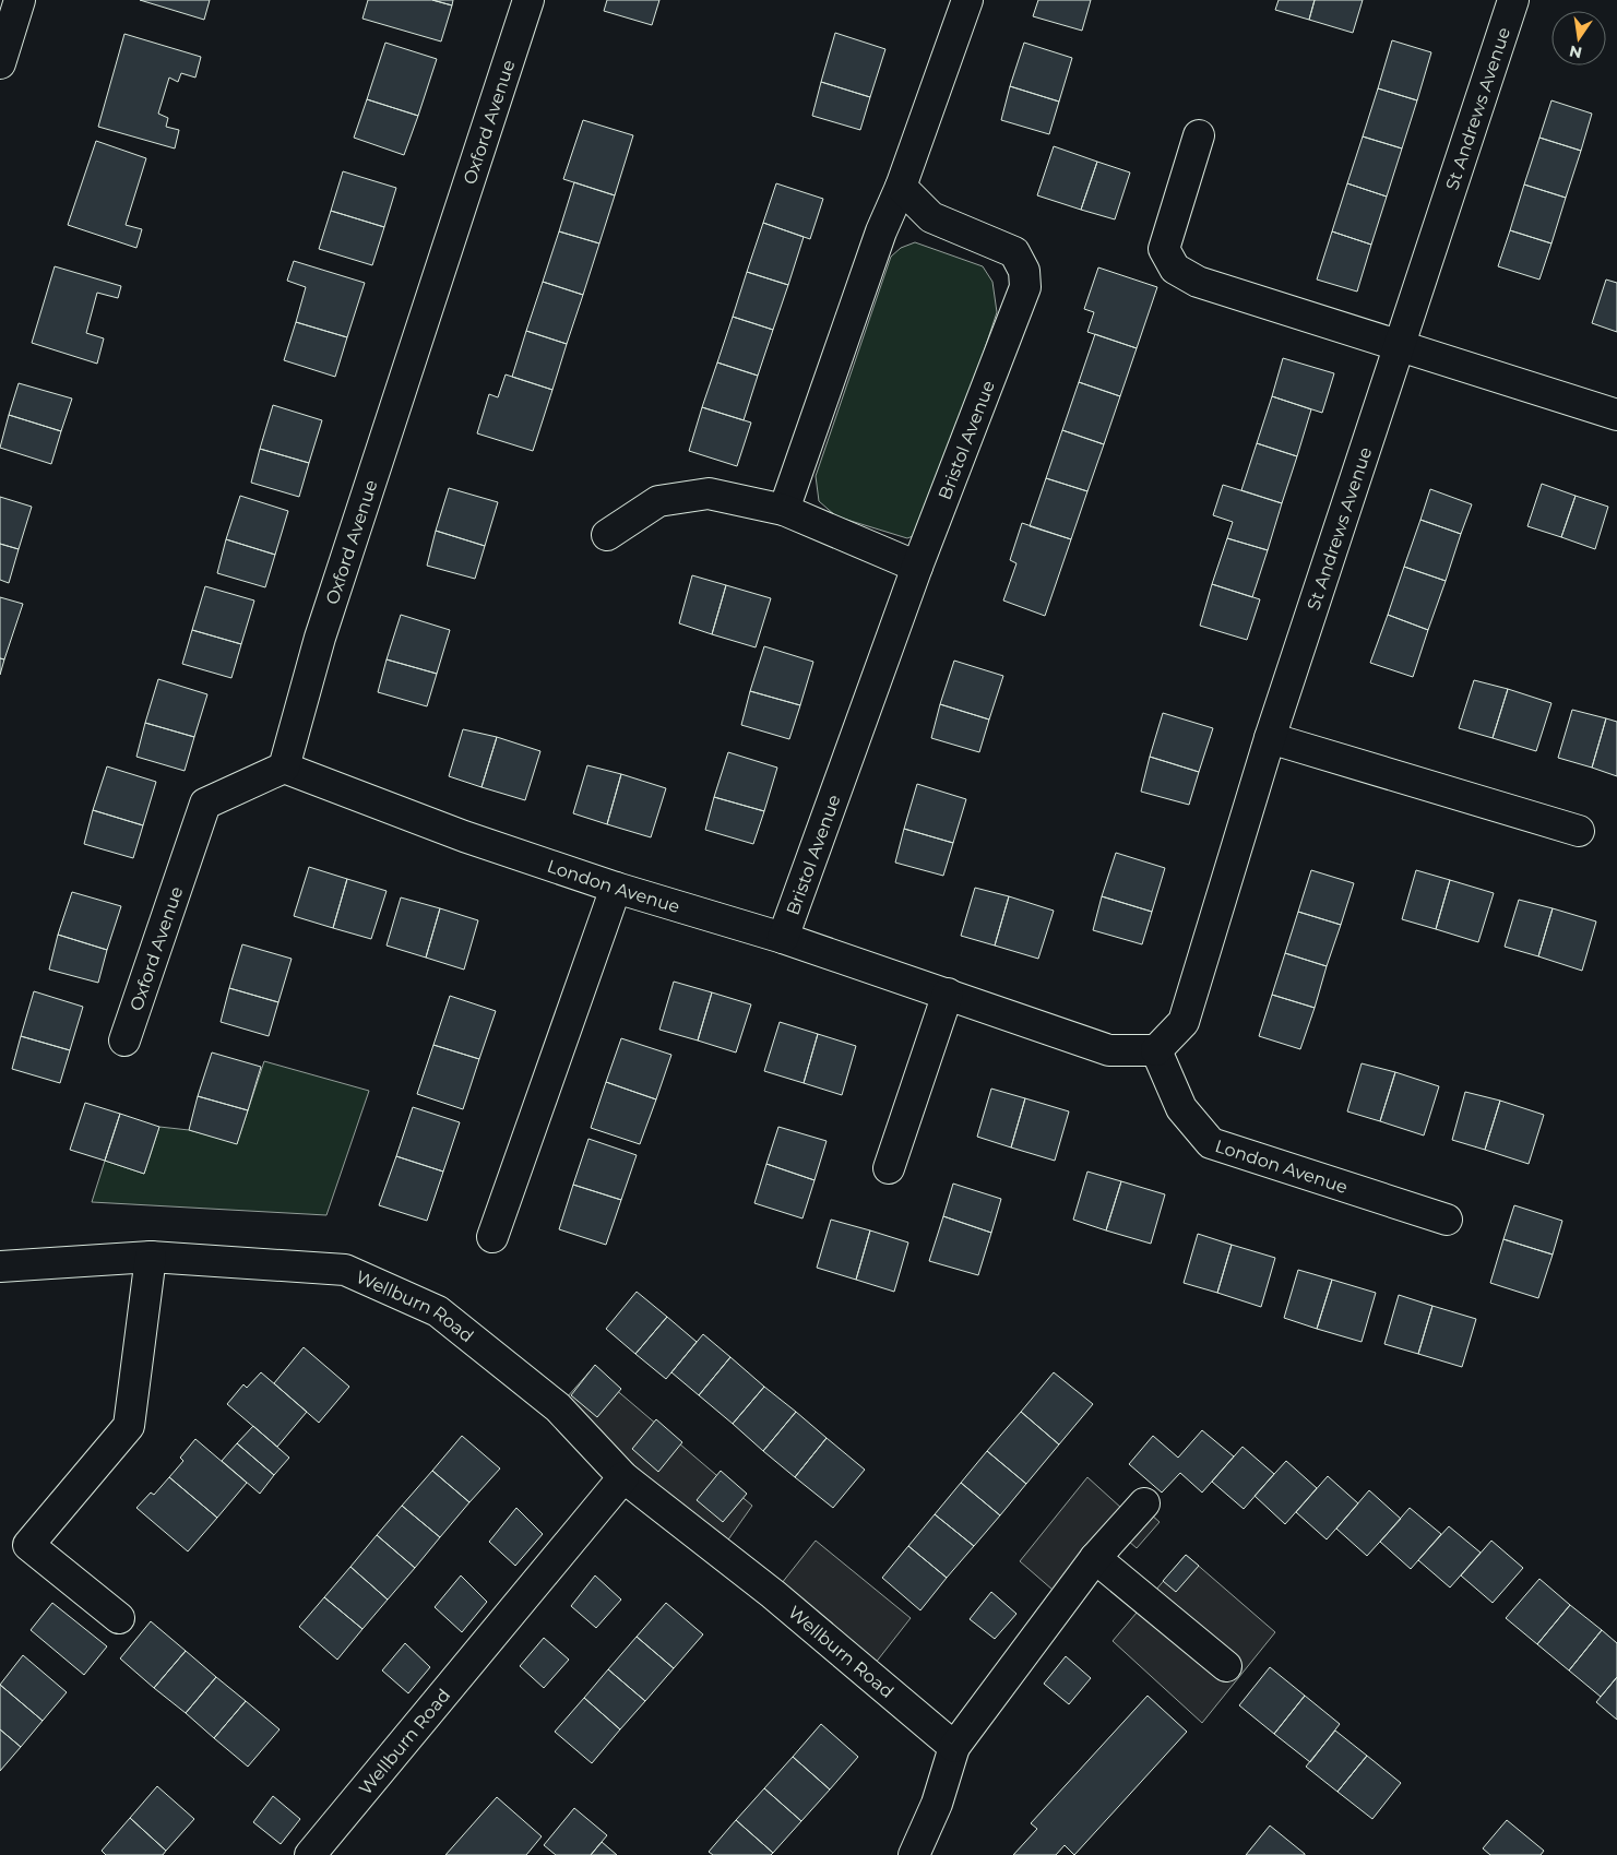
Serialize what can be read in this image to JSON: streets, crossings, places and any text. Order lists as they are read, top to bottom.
{
  "streets": {
    "street": [
      "St Andrews Avenue",
      "Oxford Avenue",
      "Bristol Avenue",
      "London Avenue",
      "Wellburn Road"
    ]
  },
  "crossings": [
    ["St Andrews Avenue", "London Avenue"],
    ["Oxford Avenue", "London Avenue"],
    ["Bristol Avenue", "London Avenue"]
  ],
  "north": "bottom"
}
